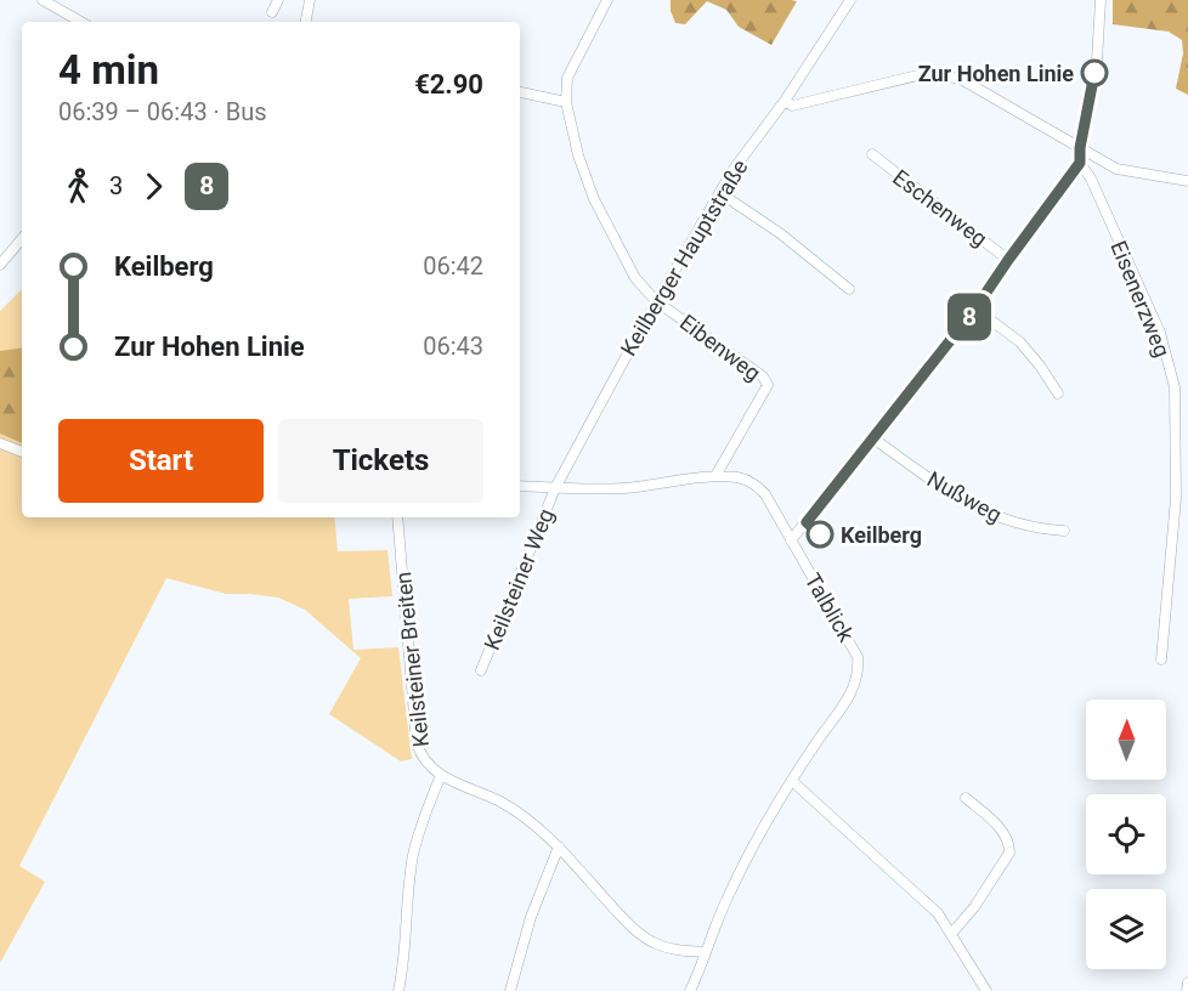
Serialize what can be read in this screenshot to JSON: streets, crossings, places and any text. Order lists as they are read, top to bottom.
{
  "streets": {
    "street": [
      "Eschenweg",
      "Keilberger Hauptstraße",
      "Eisenerzweg",
      "Eibenweg",
      "Nußweg",
      "Keilsteiner Weg",
      "Talblick",
      "Keilsteiner Breiten"
    ]
  },
  "crossings": [
    ["Keilberger Hauptstraße", "Eibenweg"],
    ["Keilberger Hauptstraße", "Keilsteiner Weg"],
    ["Keilberger Hauptstraße", "Talblick"],
    ["Eibenweg", "Talblick"],
    ["Keilsteiner Weg", "Talblick"],
    ["Talblick", "Keilsteiner Breiten"]
  ],
  "places": ["Zur Hohen Linie", "Keilberg"],
  "lines": ["bus line 8"],
  "north": "top",
  "page": {
    "on_map": "8",
    "heading": ["4 min", "06:39 – 06:43 · Bus", "€2.90"],
    "legs": ["3", "8"],
    "list": [
      {
        "name": "Keilberg",
        "value": "06:42"
      },
      {
        "name": "Zur Hohen Linie",
        "value": "06:43"
      }
    ],
    "buttons": ["Start", "Tickets"]
  }
}
